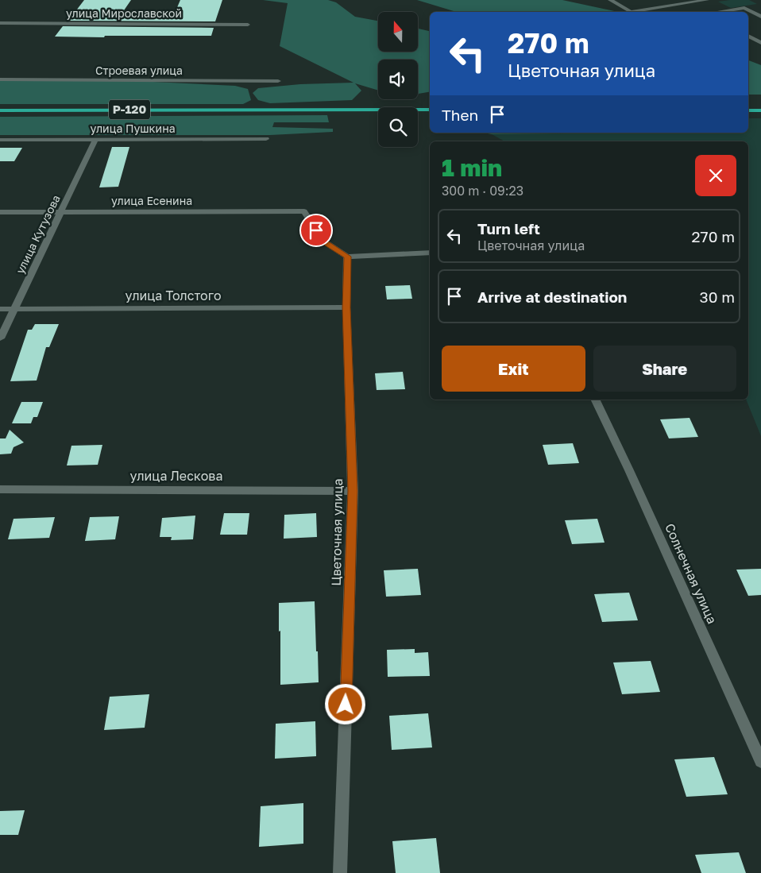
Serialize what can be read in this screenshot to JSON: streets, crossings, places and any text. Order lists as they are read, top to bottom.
{
  "streets": {
    "main road": ["Р-120"],
    "street": [
      "улица Мирославской",
      "Строевая улица",
      "улица Пушкина",
      "улица Есенина",
      "улица Кутузова",
      "улица Толстого",
      "улица Лескова",
      "Цветочная улица",
      "Солнечная улица"
    ]
  },
  "crossings": [
    ["улица Пушкина", "улица Кутузова"],
    ["улица Есенина", "улица Кутузова"],
    ["улица Есенина", "Цветочная улица"],
    ["улица Кутузова", "улица Толстого"],
    ["улица Толстого", "Цветочная улица"],
    ["улица Лескова", "Цветочная улица"]
  ],
  "north": "top",
  "page": {
    "turn": ["270 m", "Цветочная улица"],
    "then": "Then",
    "heading": ["1 min", "300 m · 09:23"],
    "list": [
      {
        "name": "Turn left",
        "note": "Цветочная улица",
        "value": "270 m"
      },
      {
        "name": "Arrive at destination",
        "value": "30 m"
      }
    ],
    "buttons": ["Exit", "Share"]
  }
}
